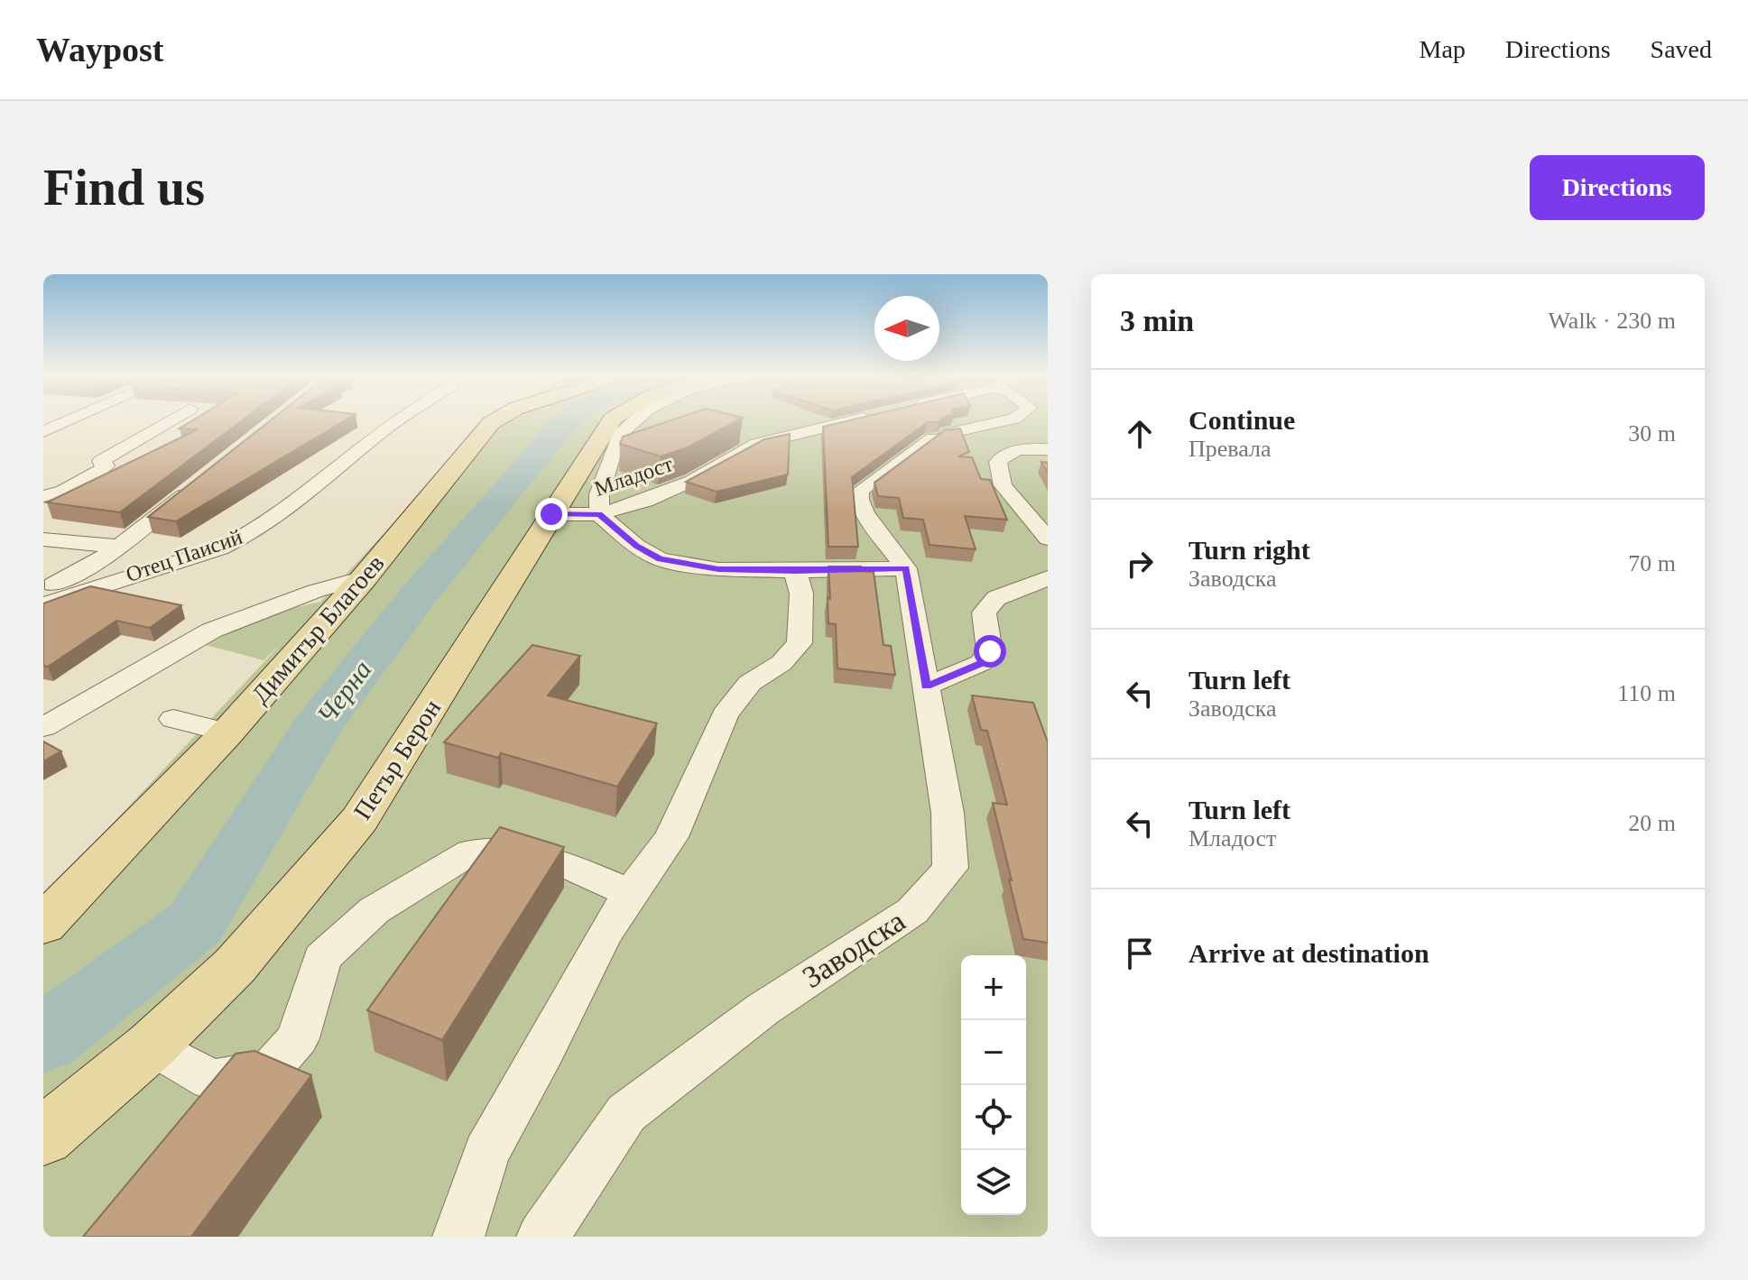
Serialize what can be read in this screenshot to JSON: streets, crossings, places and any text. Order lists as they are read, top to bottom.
{
  "streets": {
    "main road": ["Димитър Благоев", "Петър Берон"],
    "street": ["Младост", "Отец Паисий", "Заводска"]
  },
  "crossings": [
    ["Младост", "Петър Берон"]
  ],
  "water": ["Черна"],
  "north": "left",
  "page": {
    "header": "Waypost",
    "nav": ["Map", "Directions", "Saved"],
    "buttons": "Directions",
    "title": "Find us",
    "heading": ["3 min", "Walk · 230 m"],
    "list": [
      ["Continue", "Превала", "30 m"],
      ["Turn right", "Заводска", "70 m"],
      ["Turn left", "Заводска", "110 m"],
      ["Turn left", "Младост", "20 m"],
      "Arrive at destination"
    ],
    "map_buttons": ["+", "−"]
  }
}
